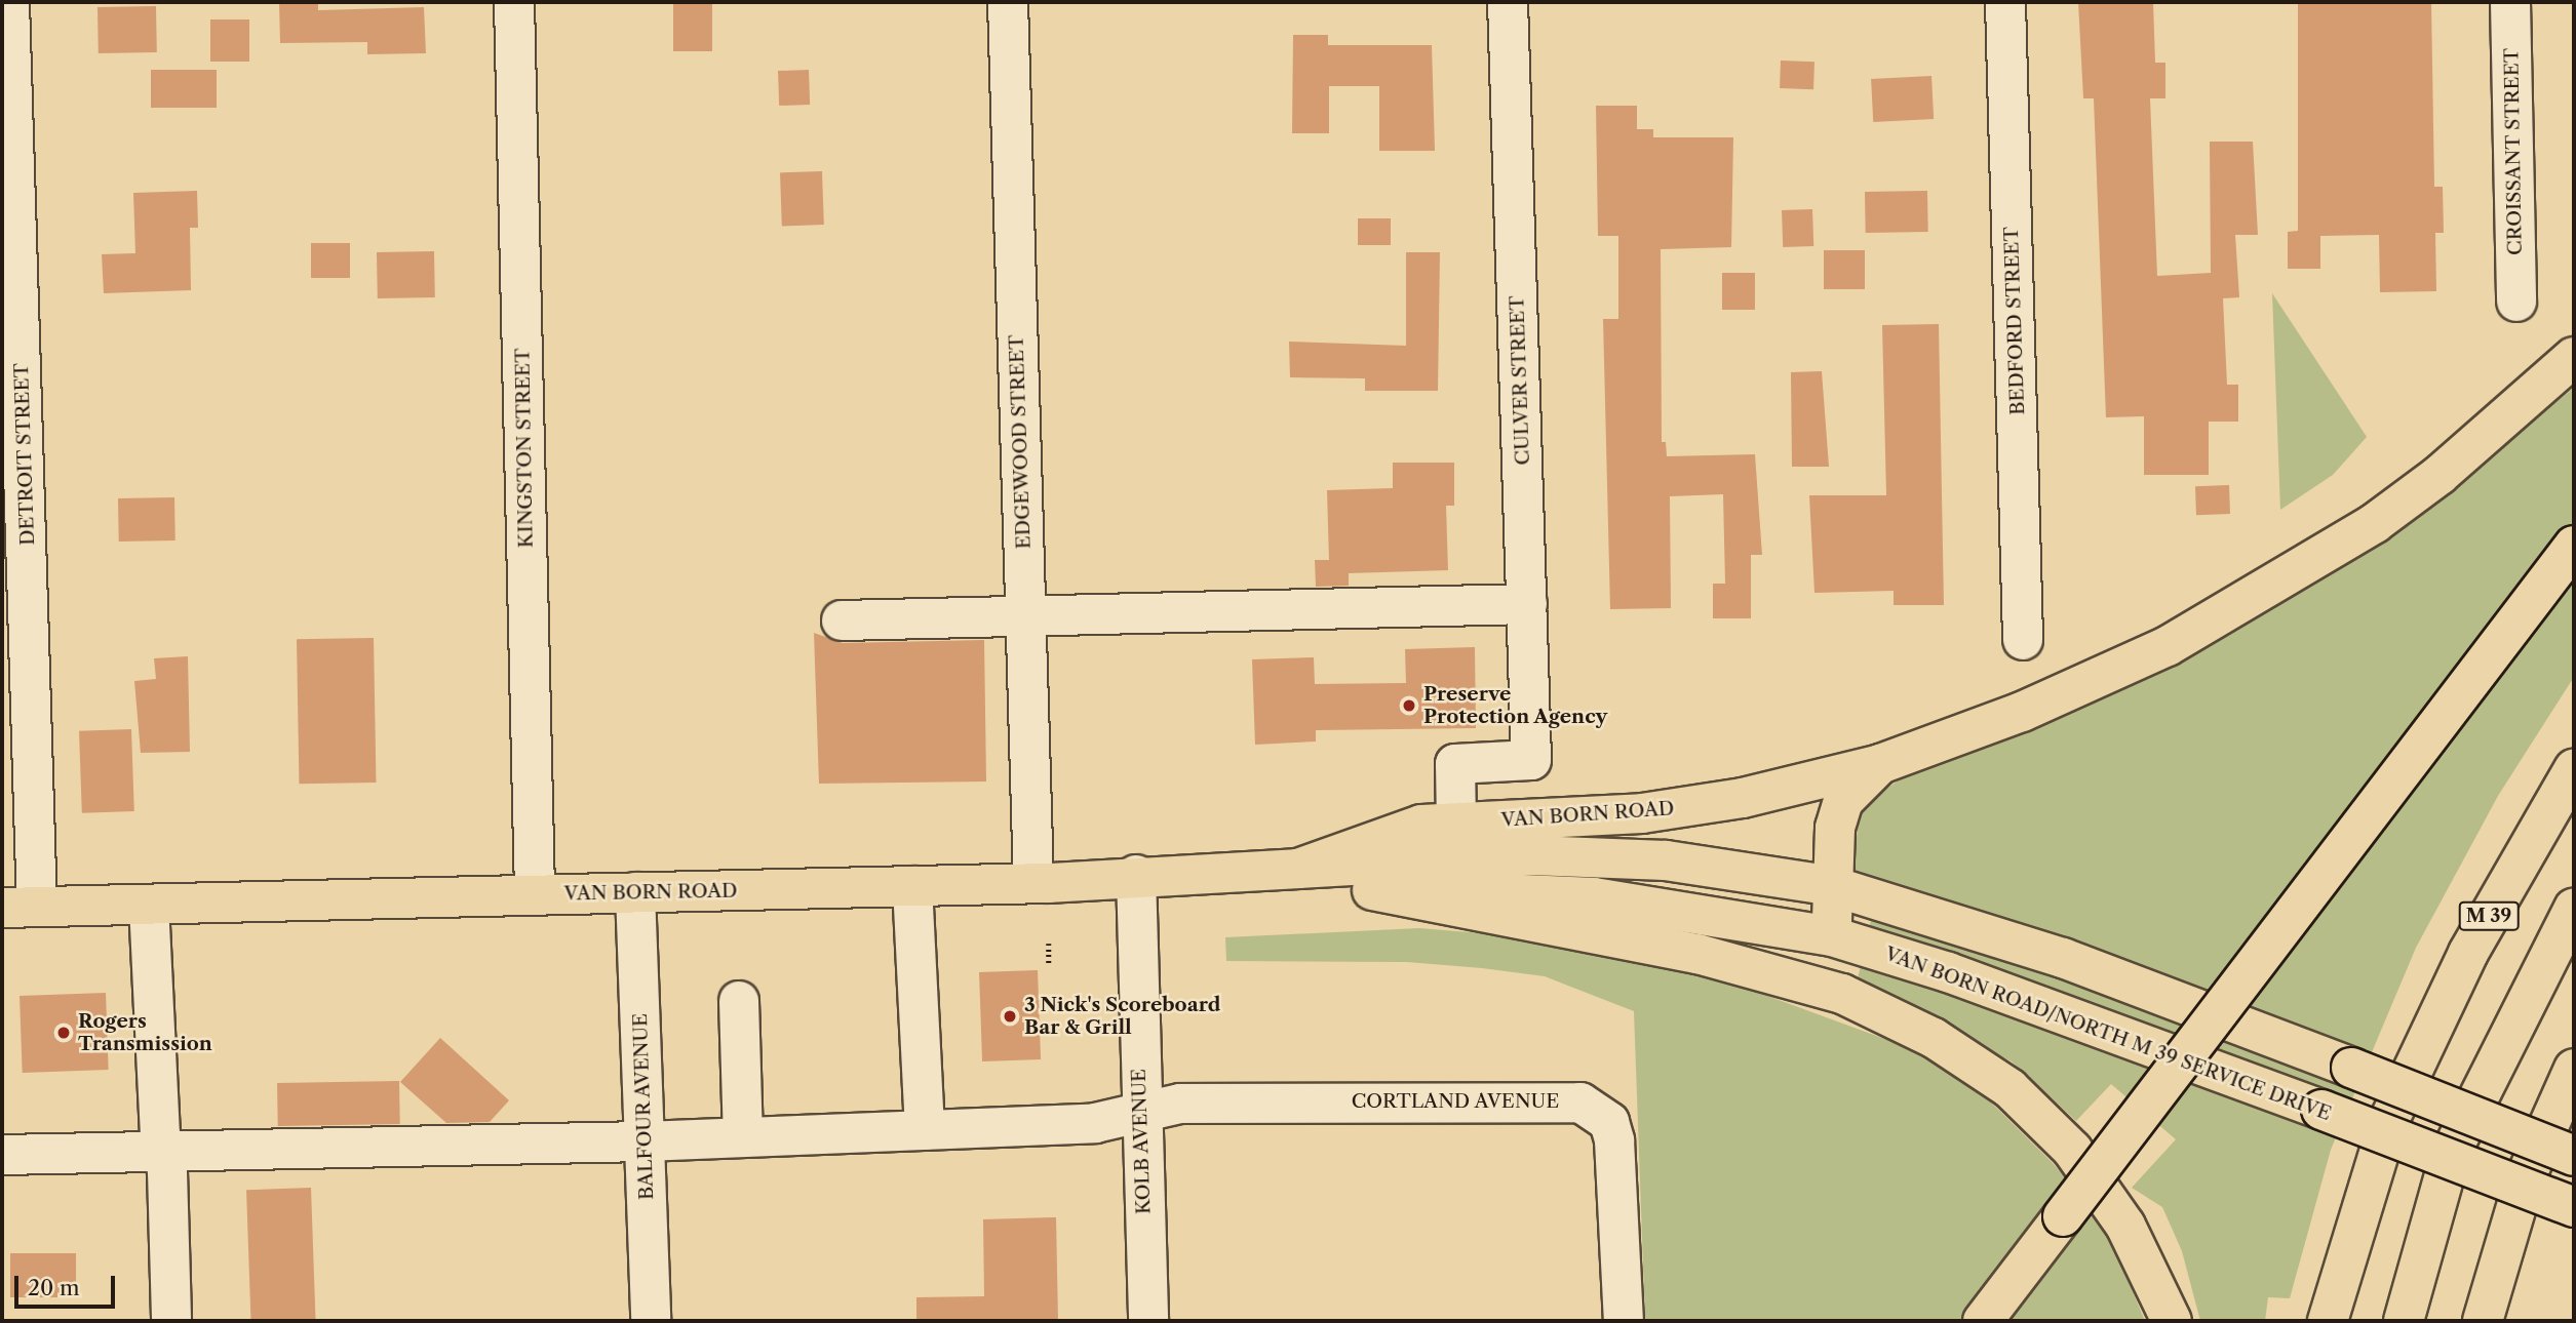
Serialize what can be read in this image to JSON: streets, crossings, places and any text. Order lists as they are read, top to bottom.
{
  "streets": {
    "main road": ["VAN BORN ROAD", "M 39", "VAN BORN ROAD/NORTH M 39 SERVICE DRIVE"],
    "street": [
      "CROISSANT STREET",
      "BEDFORD STREET",
      "CULVER STREET",
      "EDGEWOOD STREET",
      "KINGSTON STREET",
      "DETROIT STREET",
      "CORTLAND AVENUE",
      "BALFOUR AVENUE",
      "KOLB AVENUE"
    ]
  },
  "crossings": [
    ["CULVER STREET", "VAN BORN ROAD"],
    ["EDGEWOOD STREET", "VAN BORN ROAD"],
    ["KINGSTON STREET", "VAN BORN ROAD"],
    ["DETROIT STREET", "VAN BORN ROAD"],
    ["VAN BORN ROAD", "VAN BORN ROAD/NORTH M 39 SERVICE DRIVE"],
    ["VAN BORN ROAD", "BALFOUR AVENUE"],
    ["VAN BORN ROAD", "KOLB AVENUE"],
    ["CORTLAND AVENUE", "BALFOUR AVENUE"],
    ["CORTLAND AVENUE", "KOLB AVENUE"]
  ],
  "places": ["Preserve Protection Agency", "3 Nick's Scoreboard Bar & Grill", "Rogers Transmission"],
  "scale_bar": "20 m"
}
